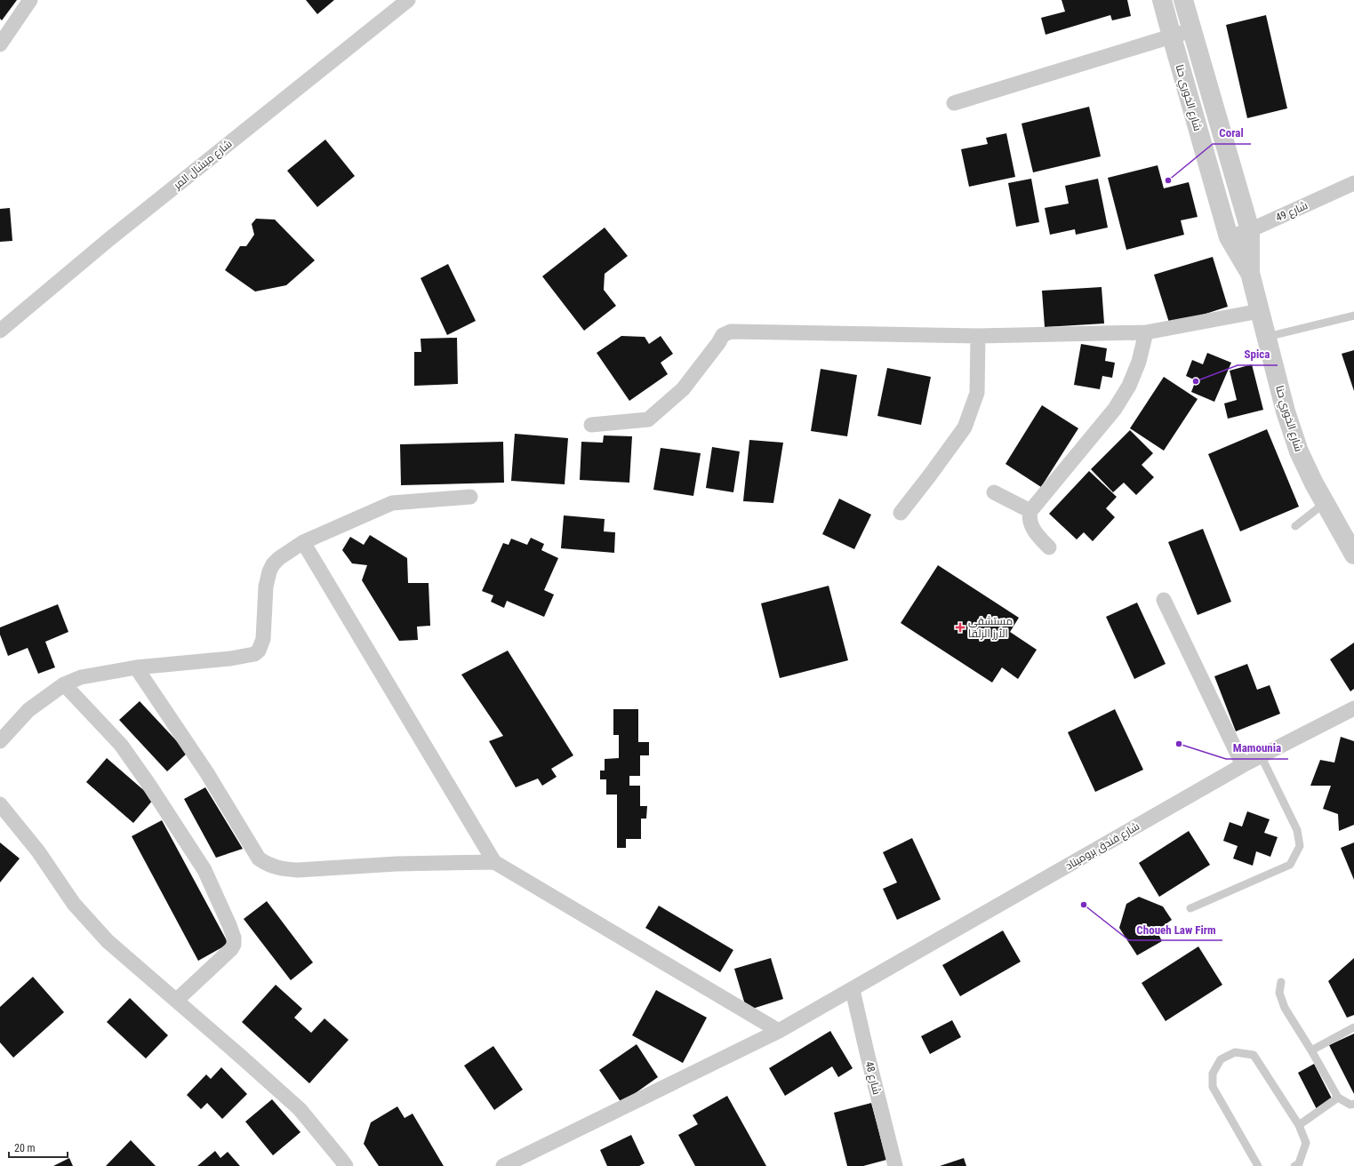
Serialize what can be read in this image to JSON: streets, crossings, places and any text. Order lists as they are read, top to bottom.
{
  "streets": {
    "street": [
      "شارع الخوري حنا",
      "شارع ميشال المر",
      "شارع 49",
      "شارع فندق بروميناد",
      "شارع 48"
    ]
  },
  "crossings": [
    ["شارع الخوري حنا", "شارع 49"],
    ["شارع فندق بروميناد", "شارع 48"]
  ],
  "places": {
    "other": [
      "Coral",
      "Spica",
      "Mamounia",
      "Choueh Law Firm"
    ],
    "health": ["مستشفى الأرز الزلقا"]
  },
  "scale_bar": "20 m"
}
